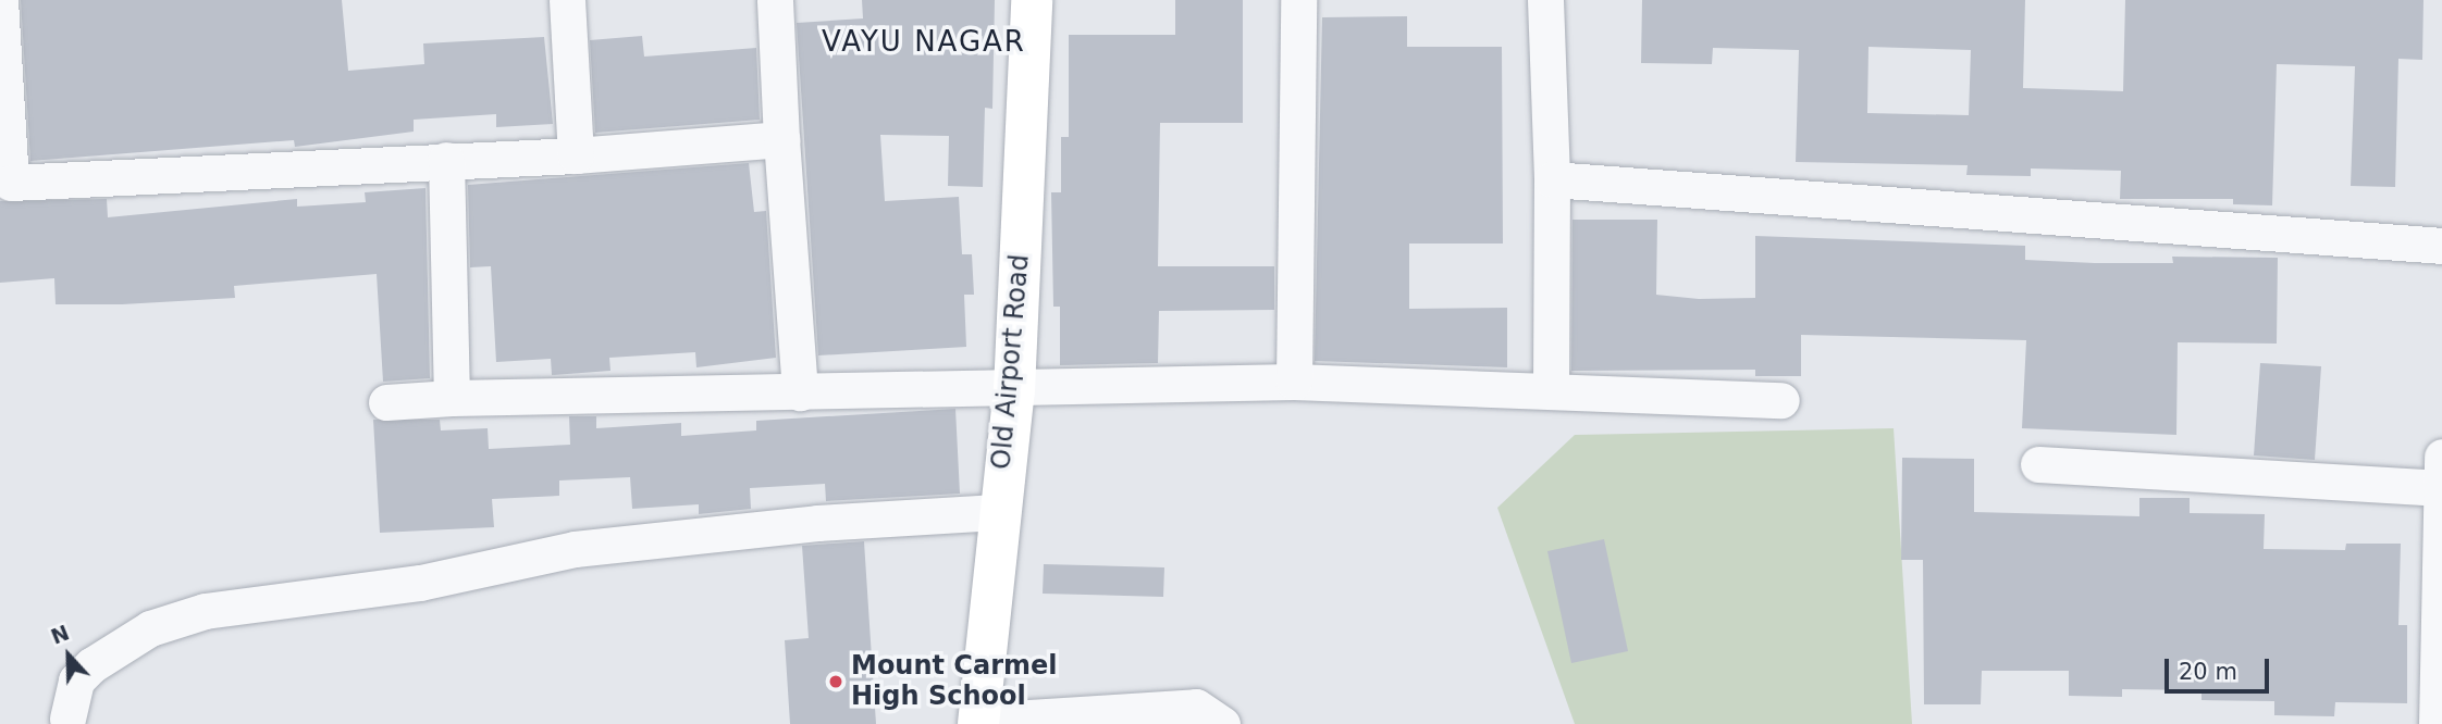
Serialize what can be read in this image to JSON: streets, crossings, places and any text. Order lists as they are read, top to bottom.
{
  "streets": {
    "main road": ["Old Airport Road"]
  },
  "districts": ["VAYU NAGAR"],
  "places": ["Mount Carmel High School"],
  "scale_bar": "20 m",
  "north": "top"
}
